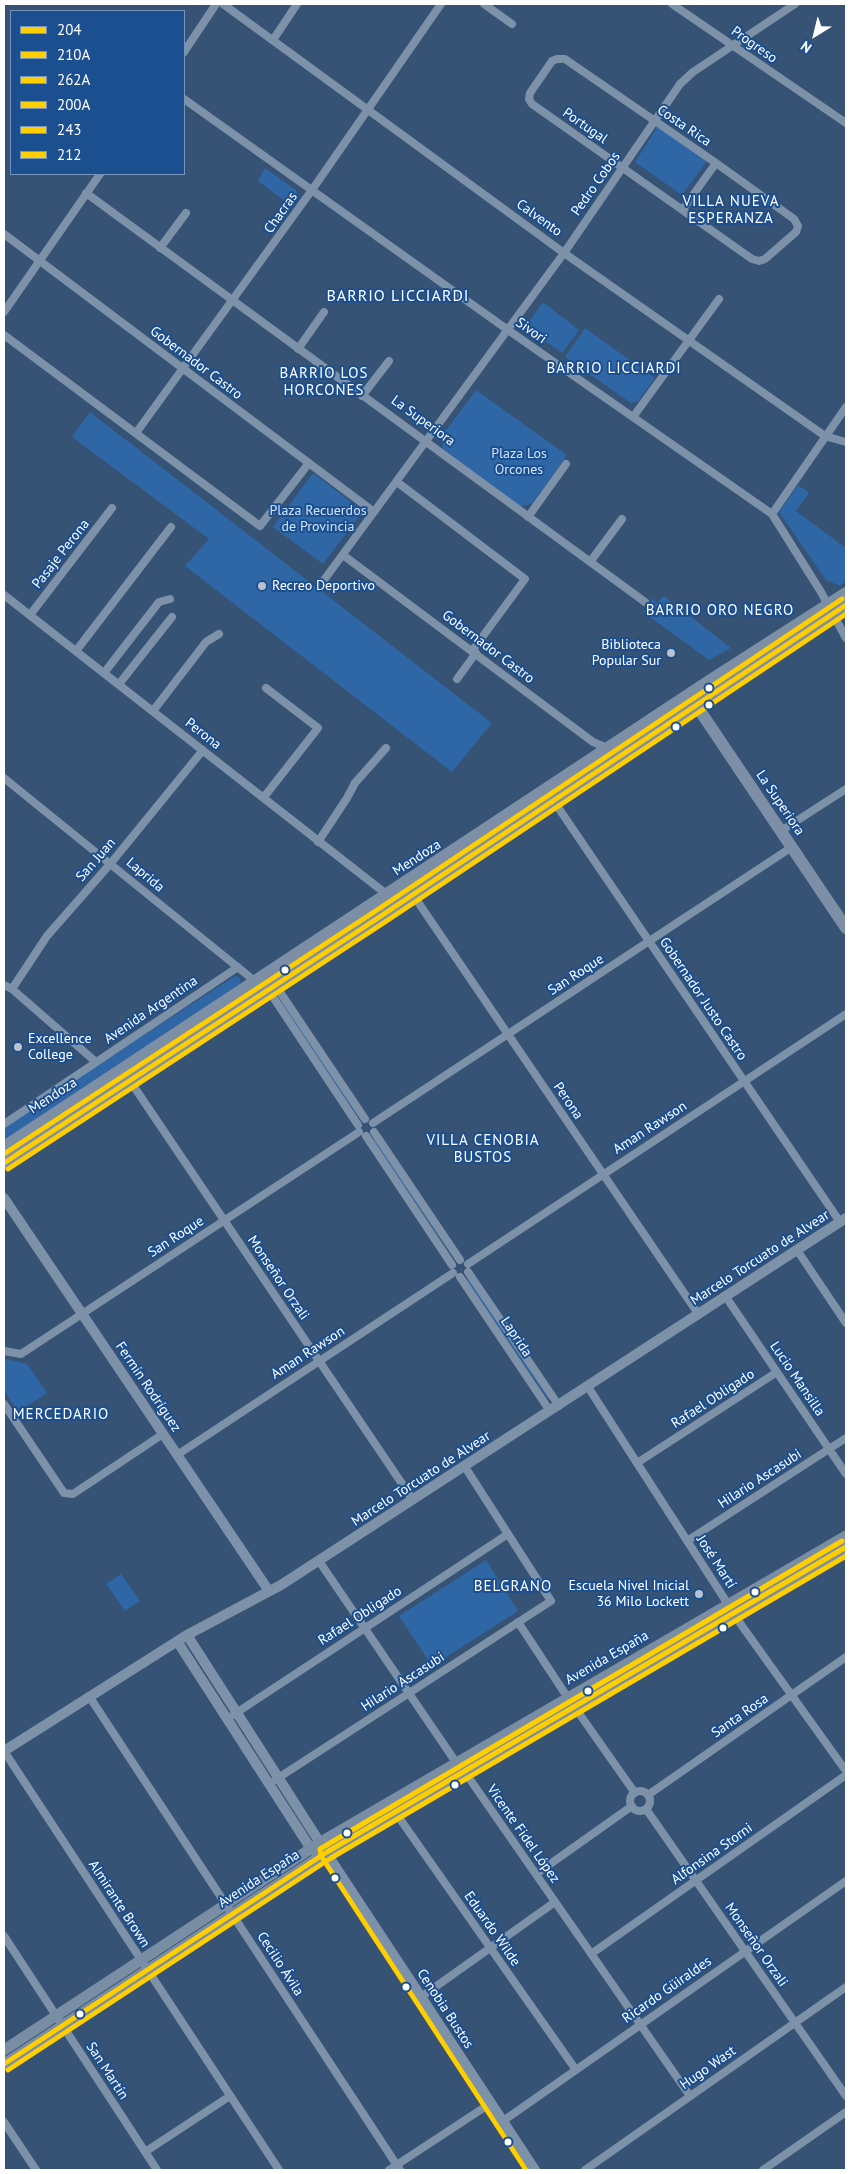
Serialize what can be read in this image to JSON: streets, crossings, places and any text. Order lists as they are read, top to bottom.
{
  "streets": {
    "main road": ["La Superiora", "Mendoza", "Avenida España"],
    "street": [
      "Progreso",
      "Portugal",
      "Costa Rica",
      "Pedro Cobos",
      "Chacras",
      "Calvento",
      "Sivori",
      "Gobernador Castro",
      "Pasaje Perona",
      "Perona",
      "San Juan",
      "Laprida",
      "San Roque",
      "Gobernador Justo Castro",
      "Avenida Argentina",
      "Aman Rawson",
      "Marcelo Torcuato de Alvear",
      "Monseñor Orzali",
      "Lucio Mansilla",
      "Fermín Rodríguez",
      "Rafael Obligado",
      "Hilario Ascasubi",
      "José Martí",
      "Santa Rosa",
      "Vicente Fidel López",
      "Alfonsina Storni",
      "Almirante Brown",
      "Eduardo Wilde",
      "Cecilio Ávila",
      "Ricardo Güiraldes",
      "Cenobia Bustos",
      "Hugo Wast",
      "San Martín"
    ]
  },
  "crossings": [
    ["Progreso", "Pedro Cobos"],
    ["Portugal", "Costa Rica"],
    ["Portugal", "Pedro Cobos"],
    ["Costa Rica", "Pedro Cobos"],
    ["Pedro Cobos", "Calvento"],
    ["Pedro Cobos", "Sivori"],
    ["Pedro Cobos", "Gobernador Castro"],
    ["Pedro Cobos", "La Superiora"],
    ["Chacras", "Calvento"],
    ["Chacras", "Sivori"],
    ["Chacras", "Gobernador Castro"],
    ["Chacras", "La Superiora"],
    ["Sivori", "Mendoza"],
    ["Gobernador Castro", "Mendoza"],
    ["La Superiora", "Mendoza"],
    ["La Superiora", "San Roque"],
    ["Pasaje Perona", "Perona"],
    ["Perona", "Mendoza"],
    ["Perona", "San Juan"],
    ["Perona", "San Roque"],
    ["Perona", "Aman Rawson"],
    ["Perona", "Marcelo Torcuato de Alvear"],
    ["Mendoza", "Laprida"],
    ["Mendoza", "Gobernador Justo Castro"],
    ["Mendoza", "Monseñor Orzali"],
    ["San Juan", "Laprida"],
    ["Laprida", "San Roque"],
    ["Laprida", "Avenida Argentina"],
    ["Laprida", "Aman Rawson"],
    ["Laprida", "Marcelo Torcuato de Alvear"],
    ["San Roque", "Gobernador Justo Castro"],
    ["San Roque", "Monseñor Orzali"],
    ["San Roque", "Fermín Rodríguez"],
    ["Gobernador Justo Castro", "Aman Rawson"],
    ["Gobernador Justo Castro", "Marcelo Torcuato de Alvear"],
    ["Aman Rawson", "Monseñor Orzali"],
    ["Aman Rawson", "Fermín Rodríguez"],
    ["Marcelo Torcuato de Alvear", "Monseñor Orzali"],
    ["Marcelo Torcuato de Alvear", "Lucio Mansilla"],
    ["Marcelo Torcuato de Alvear", "Fermín Rodríguez"],
    ["Marcelo Torcuato de Alvear", "José Martí"],
    ["Marcelo Torcuato de Alvear", "Vicente Fidel López"],
    ["Marcelo Torcuato de Alvear", "Almirante Brown"],
    ["Marcelo Torcuato de Alvear", "Cecilio Ávila"],
    ["Marcelo Torcuato de Alvear", "Cenobia Bustos"],
    ["Monseñor Orzali", "Santa Rosa"],
    ["Monseñor Orzali", "Alfonsina Storni"],
    ["Monseñor Orzali", "Ricardo Güiraldes"],
    ["Monseñor Orzali", "Hugo Wast"],
    ["Lucio Mansilla", "Rafael Obligado"],
    ["Lucio Mansilla", "Hilario Ascasubi"],
    ["Rafael Obligado", "Hilario Ascasubi"],
    ["Rafael Obligado", "José Martí"],
    ["Rafael Obligado", "Vicente Fidel López"],
    ["Rafael Obligado", "Cenobia Bustos"],
    ["Hilario Ascasubi", "José Martí"],
    ["Hilario Ascasubi", "Vicente Fidel López"],
    ["Hilario Ascasubi", "Cenobia Bustos"],
    ["José Martí", "Avenida España"],
    ["José Martí", "Santa Rosa"],
    ["José Martí", "Alfonsina Storni"],
    ["Avenida España", "Vicente Fidel López"],
    ["Avenida España", "Almirante Brown"],
    ["Avenida España", "Eduardo Wilde"],
    ["Avenida España", "Cecilio Ávila"],
    ["Avenida España", "Cenobia Bustos"],
    ["Avenida España", "San Martín"],
    ["Vicente Fidel López", "Alfonsina Storni"],
    ["Vicente Fidel López", "Ricardo Güiraldes"],
    ["Vicente Fidel López", "Hugo Wast"],
    ["Eduardo Wilde", "Ricardo Güiraldes"],
    ["Ricardo Güiraldes", "Cenobia Bustos"]
  ],
  "districts": [
    "VILLA NUEVA ESPERANZA",
    "BARRIO LICCIARDI",
    "BARRIO LICCIARDI",
    "BARRIO LOS HORCONES",
    "BARRIO ORO NEGRO",
    "VILLA CENOBIA BUSTOS",
    "MERCEDARIO",
    "BELGRANO"
  ],
  "parks": ["Plaza Los Orcones", "Plaza Recuerdos de Provincia"],
  "places": [
    "Recreo Deportivo",
    "Biblioteca Popular Sur",
    "Excellence College",
    "Escuela Nivel Inicial 36 Milo Lockett"
  ],
  "lines": [
    "transit line 262A",
    "transit line 204",
    "transit line 210A",
    "transit line 212",
    "transit line 200A",
    "transit line 243"
  ],
  "legend": [
    "204",
    "210A",
    "262A",
    "200A",
    "243",
    "212"
  ],
  "north": "bottom left"
}
